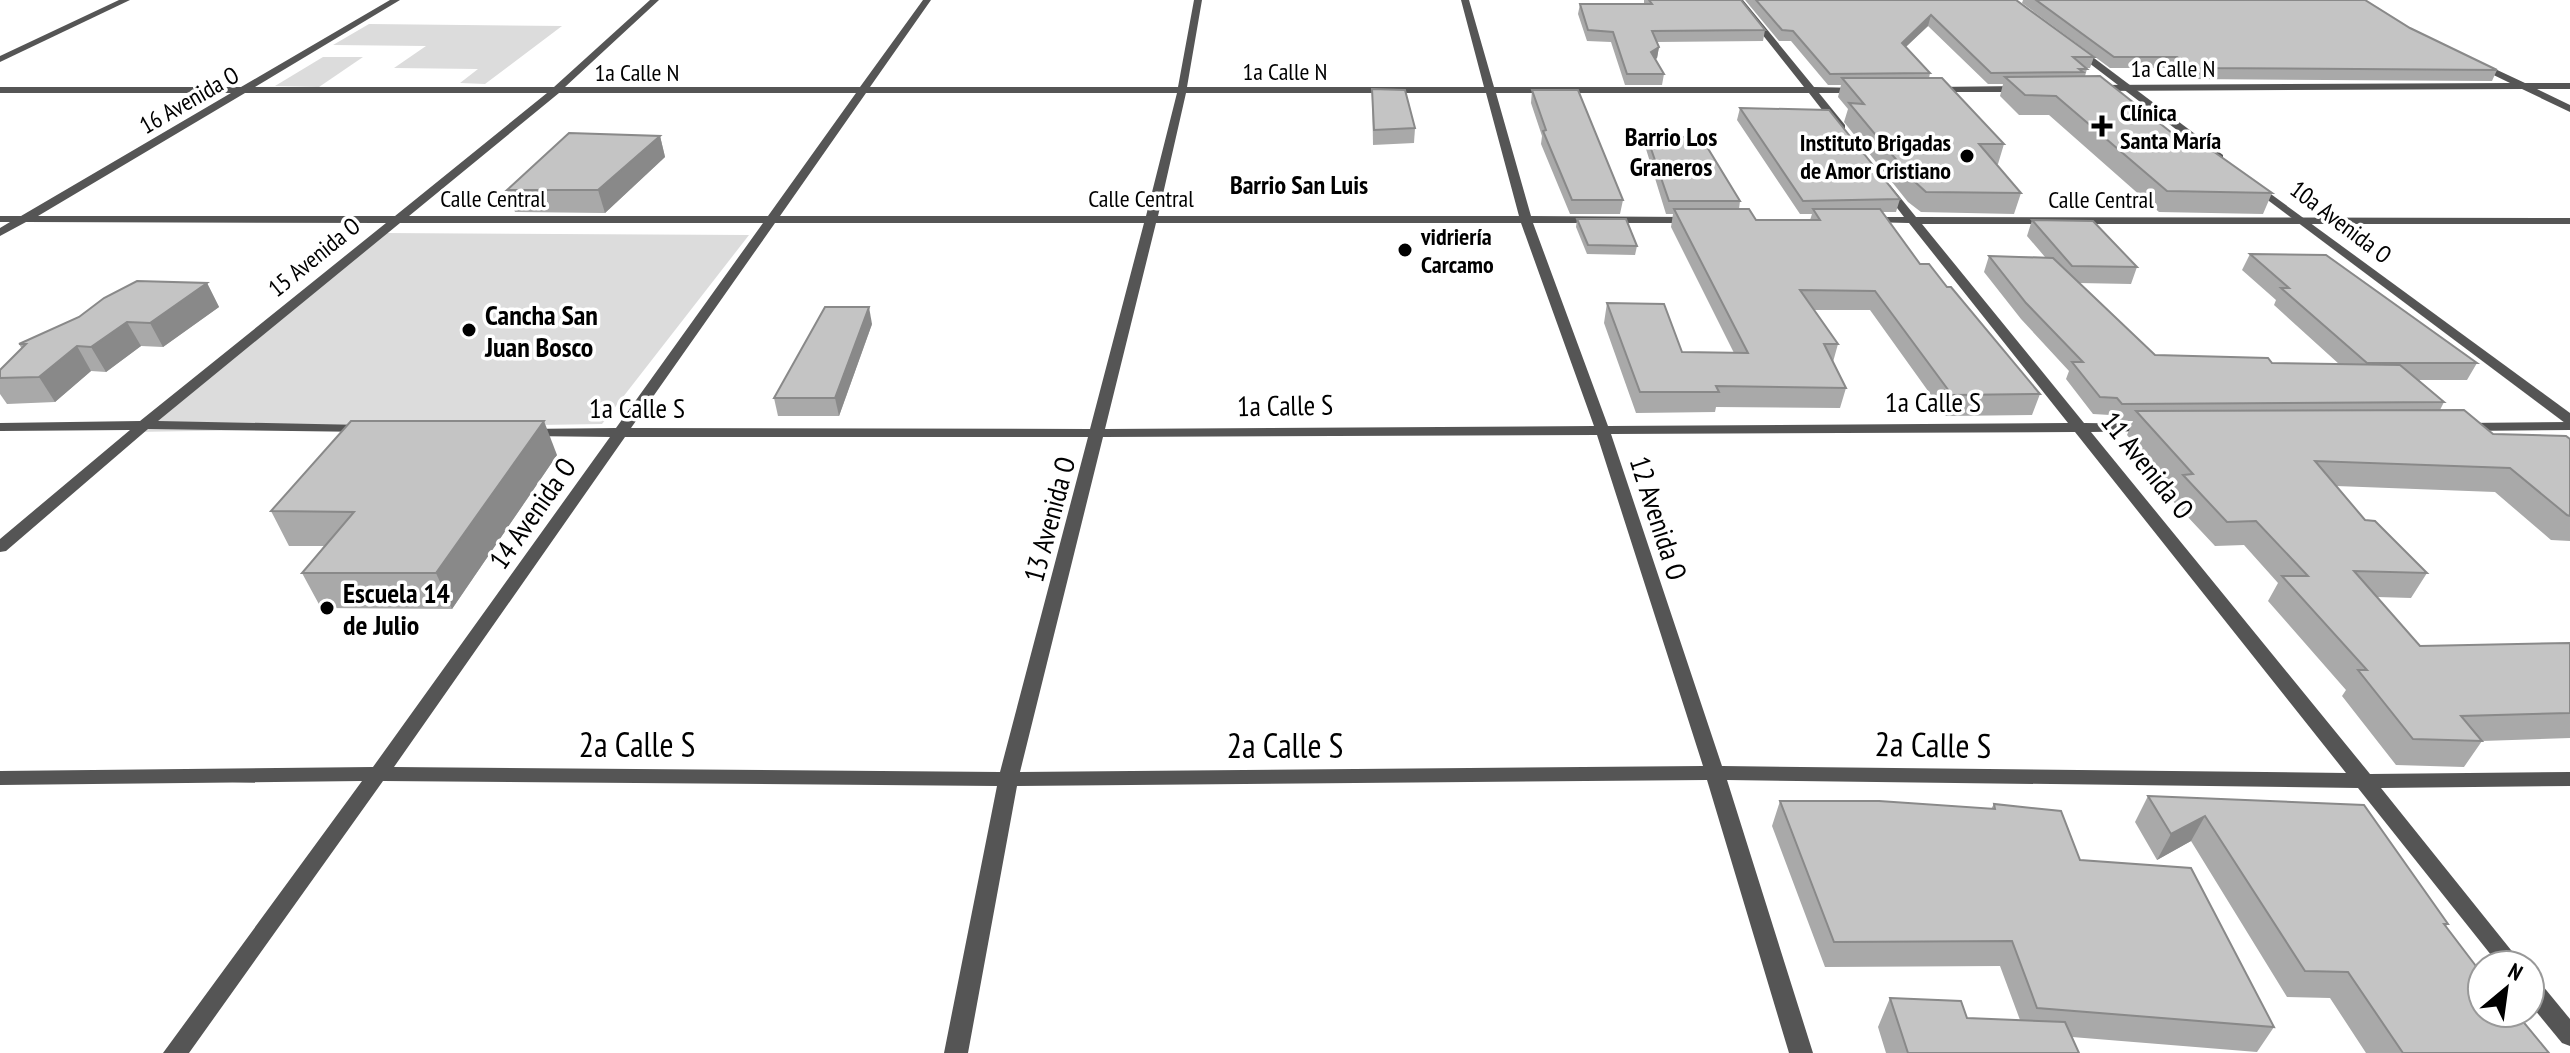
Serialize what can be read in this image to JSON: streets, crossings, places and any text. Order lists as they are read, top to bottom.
{
  "streets": {
    "street": [
      "1a Calle N",
      "16 Avenida O",
      "Calle Central",
      "10a Avenida O",
      "15 Avenida O",
      "1a Calle S",
      "11 Avenida O",
      "14 Avenida O",
      "12 Avenida O",
      "13 Avenida O",
      "2a Calle S"
    ]
  },
  "crossings": [
    ["1a Calle N", "16 Avenida O"],
    ["1a Calle N", "15 Avenida O"],
    ["1a Calle N", "14 Avenida O"],
    ["1a Calle N", "12 Avenida O"],
    ["1a Calle N", "13 Avenida O"],
    ["16 Avenida O", "Calle Central"],
    ["Calle Central", "10a Avenida O"],
    ["Calle Central", "15 Avenida O"],
    ["Calle Central", "11 Avenida O"],
    ["Calle Central", "14 Avenida O"],
    ["Calle Central", "12 Avenida O"],
    ["Calle Central", "13 Avenida O"],
    ["1a Calle S", "11 Avenida O"],
    ["1a Calle S", "14 Avenida O"],
    ["1a Calle S", "12 Avenida O"],
    ["1a Calle S", "13 Avenida O"],
    ["11 Avenida O", "2a Calle S"],
    ["14 Avenida O", "2a Calle S"],
    ["12 Avenida O", "2a Calle S"],
    ["13 Avenida O", "2a Calle S"]
  ],
  "districts": ["Barrio Los Graneros", "Barrio San Luis"],
  "places": {
    "health": ["Clínica Santa María"],
    "other": [
      "Instituto Brigadas de Amor Cristiano",
      "vidriería Carcamo",
      "Cancha San Juan Bosco",
      "Escuela 14 de Julio"
    ]
  },
  "north": "top right"
}
